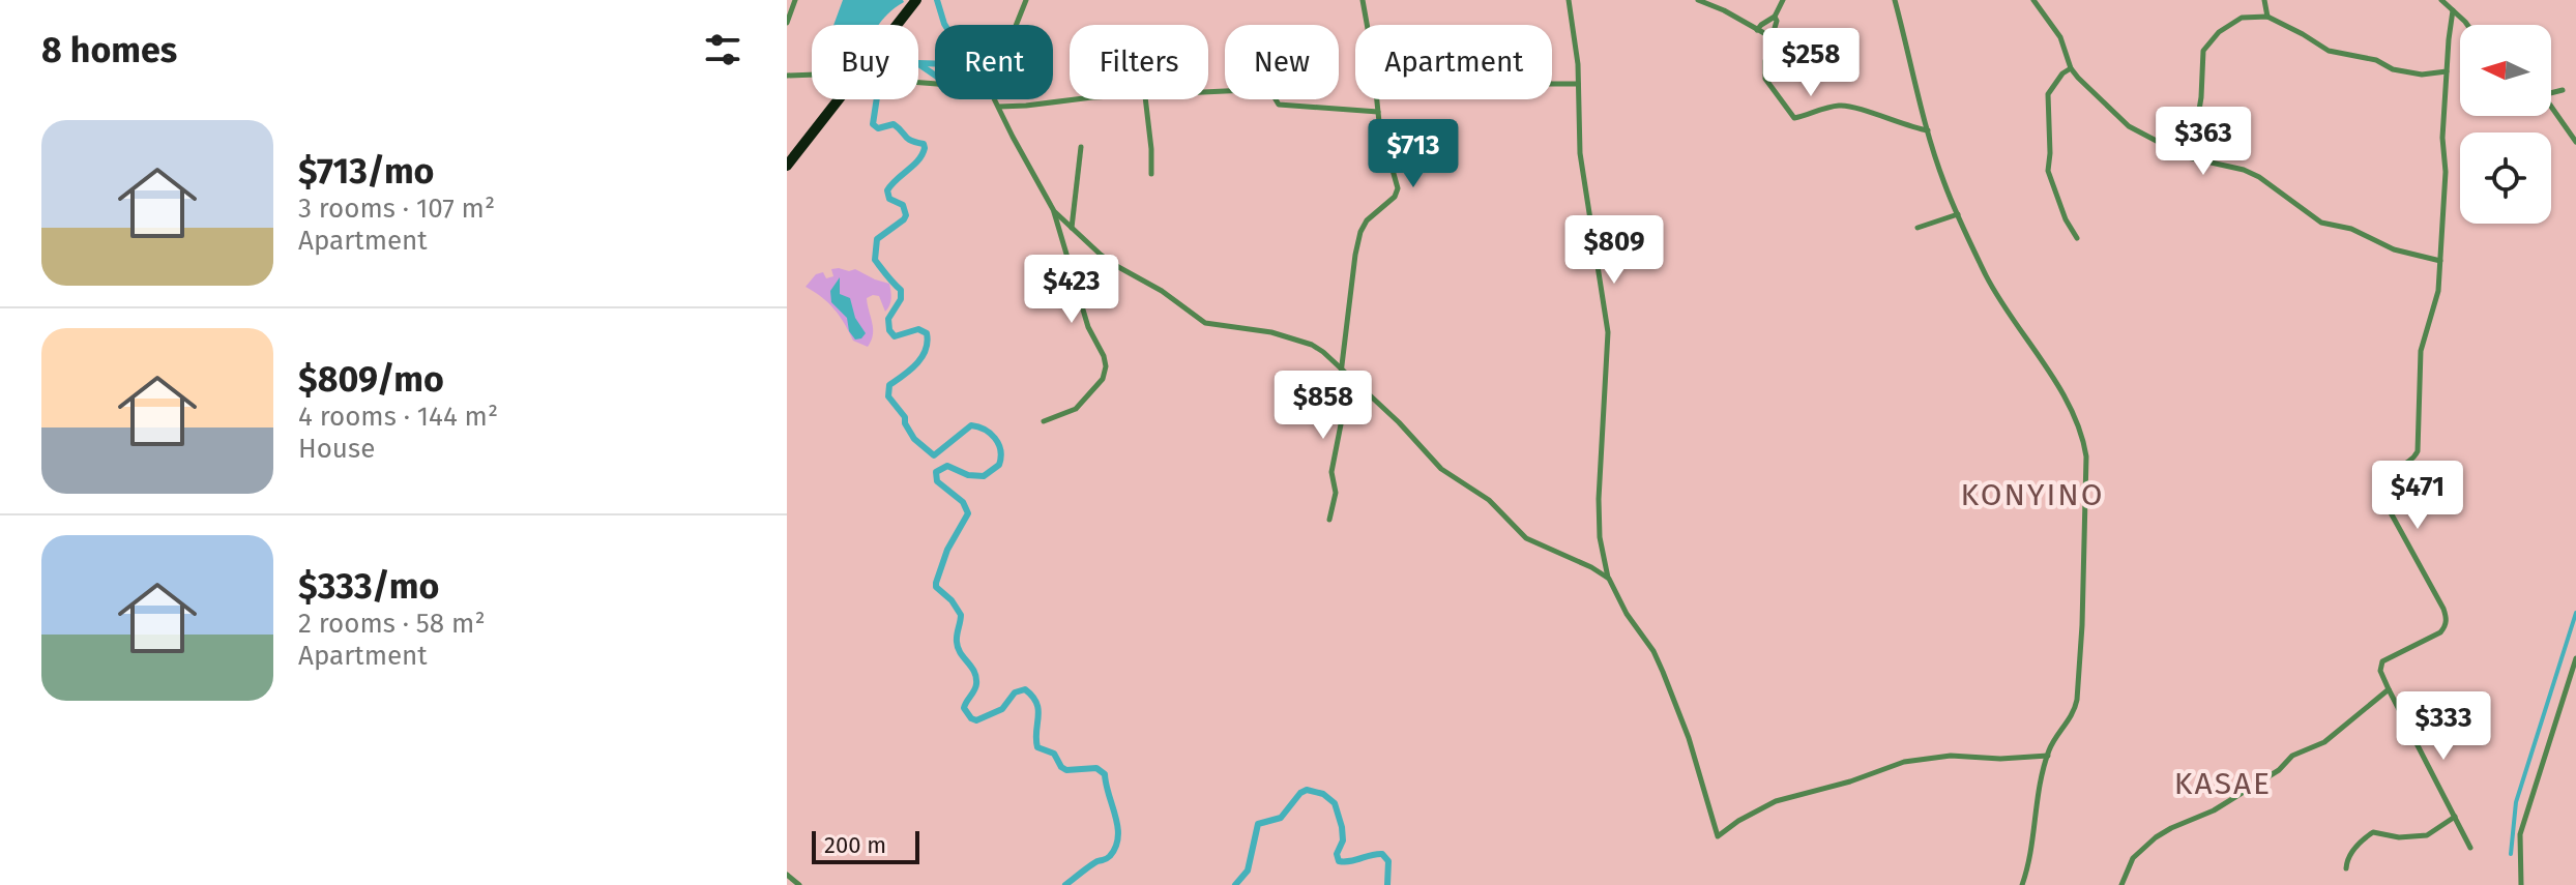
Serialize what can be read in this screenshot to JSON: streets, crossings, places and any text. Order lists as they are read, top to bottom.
{
  "districts": ["KONYINO", "KASAE"],
  "scale_bar": "200 m",
  "north": "left",
  "page": {
    "heading": "8 homes",
    "chip": [
      "Buy",
      "Rent",
      "Filters",
      "New",
      "Apartment"
    ],
    "price": [
      "$258",
      "$363",
      "$713",
      "$809",
      "$423",
      "$858",
      "$471",
      "$333"
    ],
    "list": [
      {
        "name": "$713/mo",
        "note": "3 rooms · 107 m² · Apartment"
      },
      {
        "name": "$809/mo",
        "note": "4 rooms · 144 m² · House"
      },
      {
        "name": "$333/mo",
        "note": "2 rooms · 58 m² · Apartment"
      }
    ],
    "scale": "200 m"
  }
}
